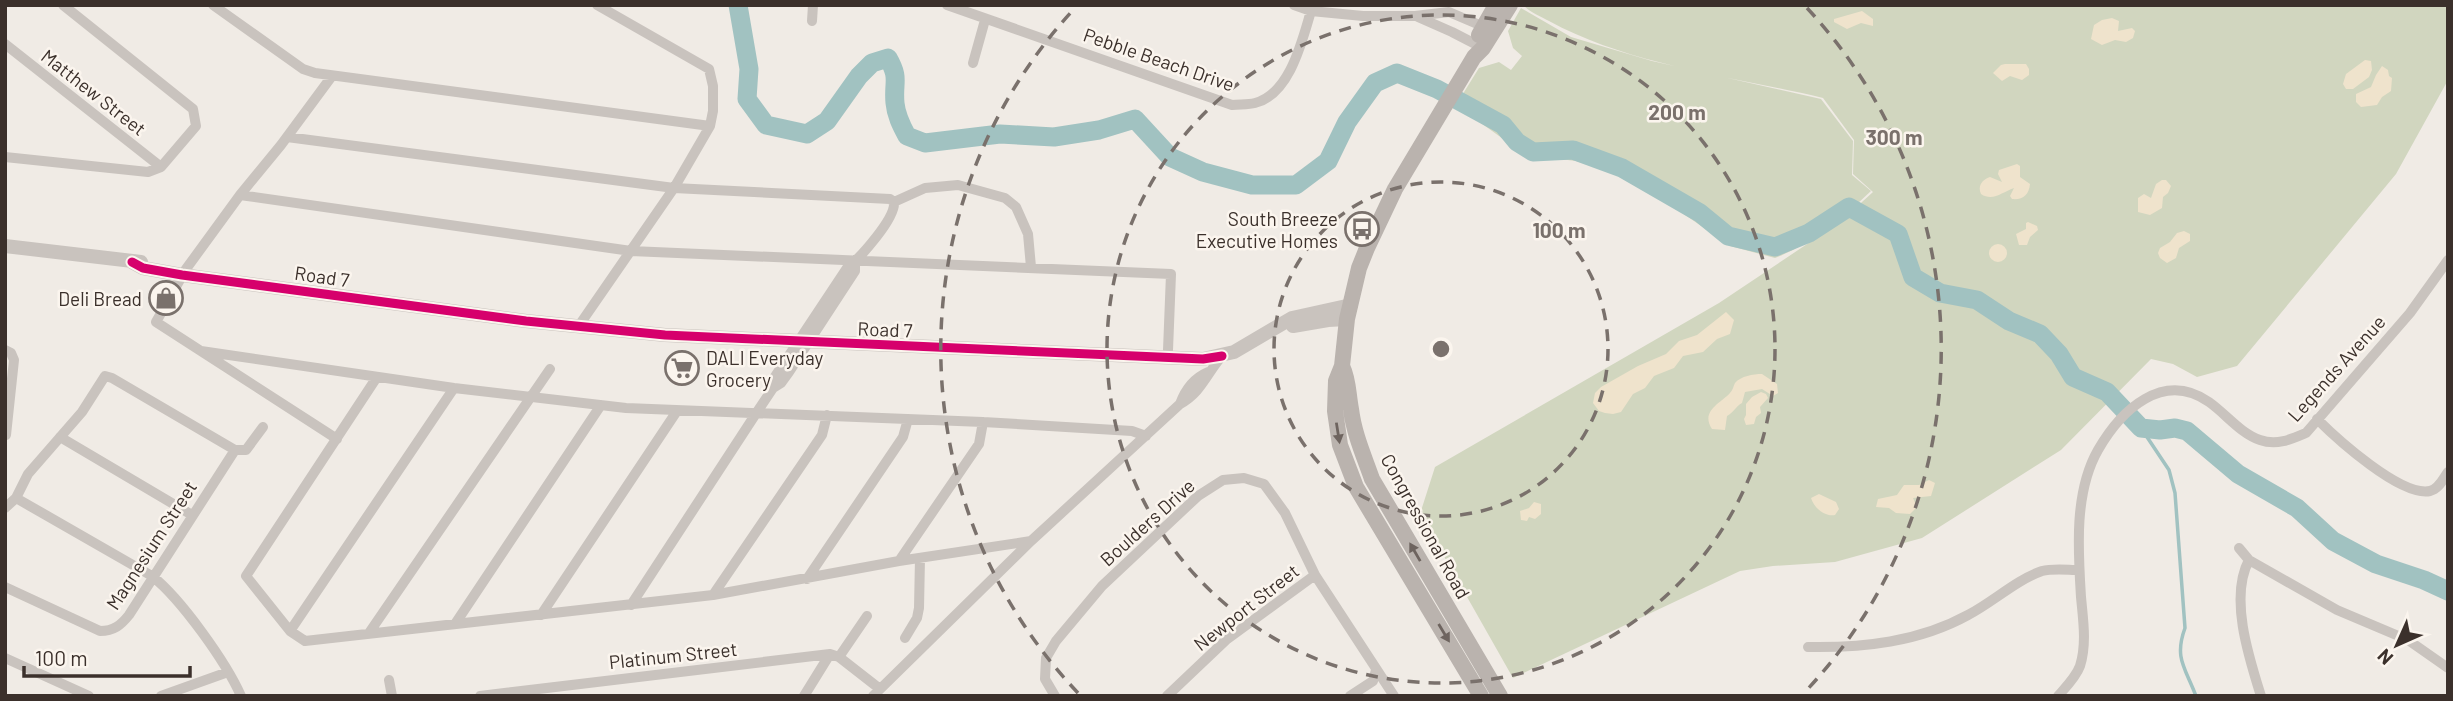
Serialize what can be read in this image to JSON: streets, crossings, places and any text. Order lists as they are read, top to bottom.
{
  "streets": {
    "main road": ["Congressional Road"],
    "street": [
      "Pebble Beach Drive",
      "Matthew Street",
      "Road 7",
      "Legends Avenue",
      "Boulders Drive",
      "Magnesium Street",
      "Newport Street",
      "Platinum Street"
    ]
  },
  "crossings": [
    ["Road 7", "Congressional Road"],
    ["Boulders Drive", "Newport Street"]
  ],
  "places": {
    "bus stop": ["South Breeze Executive Homes"],
    "shop": ["Deli Bread"],
    "supermarket": ["DALI Everyday Grocery"]
  },
  "scale_bar": "100 m",
  "north": "bottom left",
  "rings": ["200 m", "300 m", "100 m"]
}
